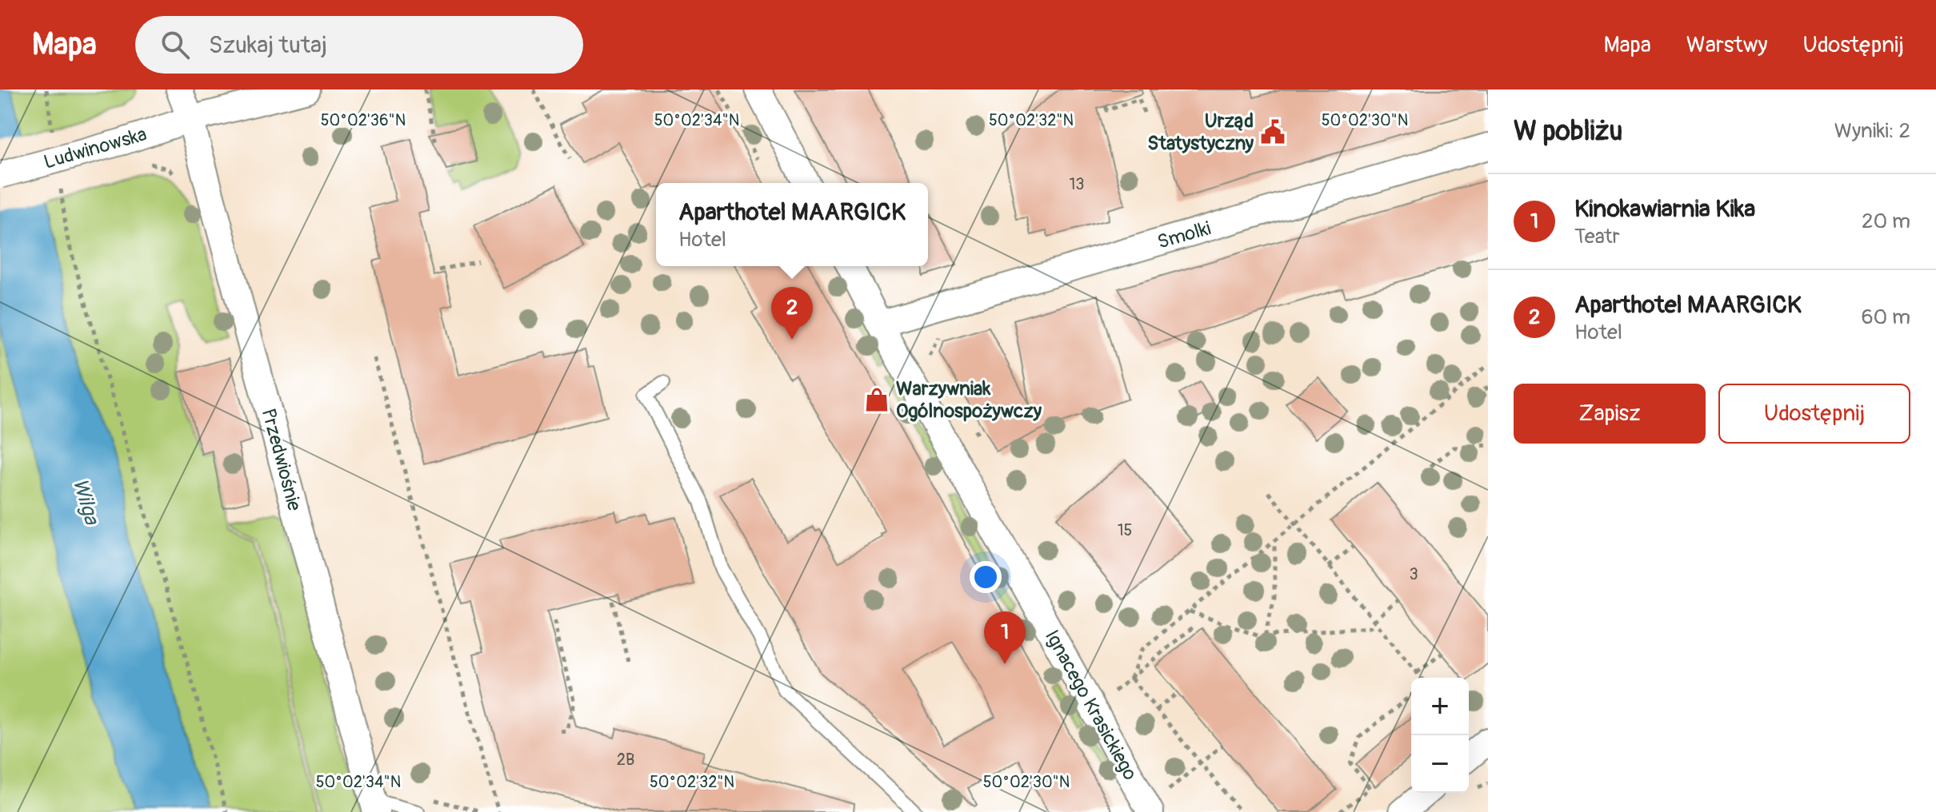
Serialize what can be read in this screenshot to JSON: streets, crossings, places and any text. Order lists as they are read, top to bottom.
{
  "streets": {
    "street": [
      "Ludwinowska",
      "Smolki",
      "Przedwiośnie",
      "Ignacego Krasickiego"
    ]
  },
  "crossings": [
    ["Ludwinowska", "Przedwiośnie"],
    ["Smolki", "Ignacego Krasickiego"]
  ],
  "water": ["Wilga"],
  "places": {
    "public building": ["Urząd Statystyczny"],
    "shop": ["Warzywniak Ogólnospożywczy"]
  },
  "house_numbers": [
    "13",
    "15",
    "3",
    "2B"
  ],
  "page": {
    "header": "Mapa",
    "search": "Szukaj tutaj",
    "nav": ["Mapa", "Warstwy", "Udostępnij"],
    "heading": ["W pobliżu", "Wyniki: 2"],
    "list": [
      {
        "mark": "1",
        "name": "Kinokawiarnia Kika",
        "note": "Teatr",
        "value": "20 m"
      },
      {
        "mark": "2",
        "name": "Aparthotel MAARGICK",
        "note": "Hotel",
        "value": "60 m"
      }
    ],
    "popup": ["Aparthotel MAARGICK", "Hotel"],
    "pins": ["2", "1"],
    "buttons": ["Zapisz", "Udostępnij"],
    "map_buttons": ["+", "−"]
  },
  "coordinates": [
    "50°02'36\"N",
    "50°02'34\"N",
    "50°02'32\"N",
    "50°02'30\"N"
  ]
}
